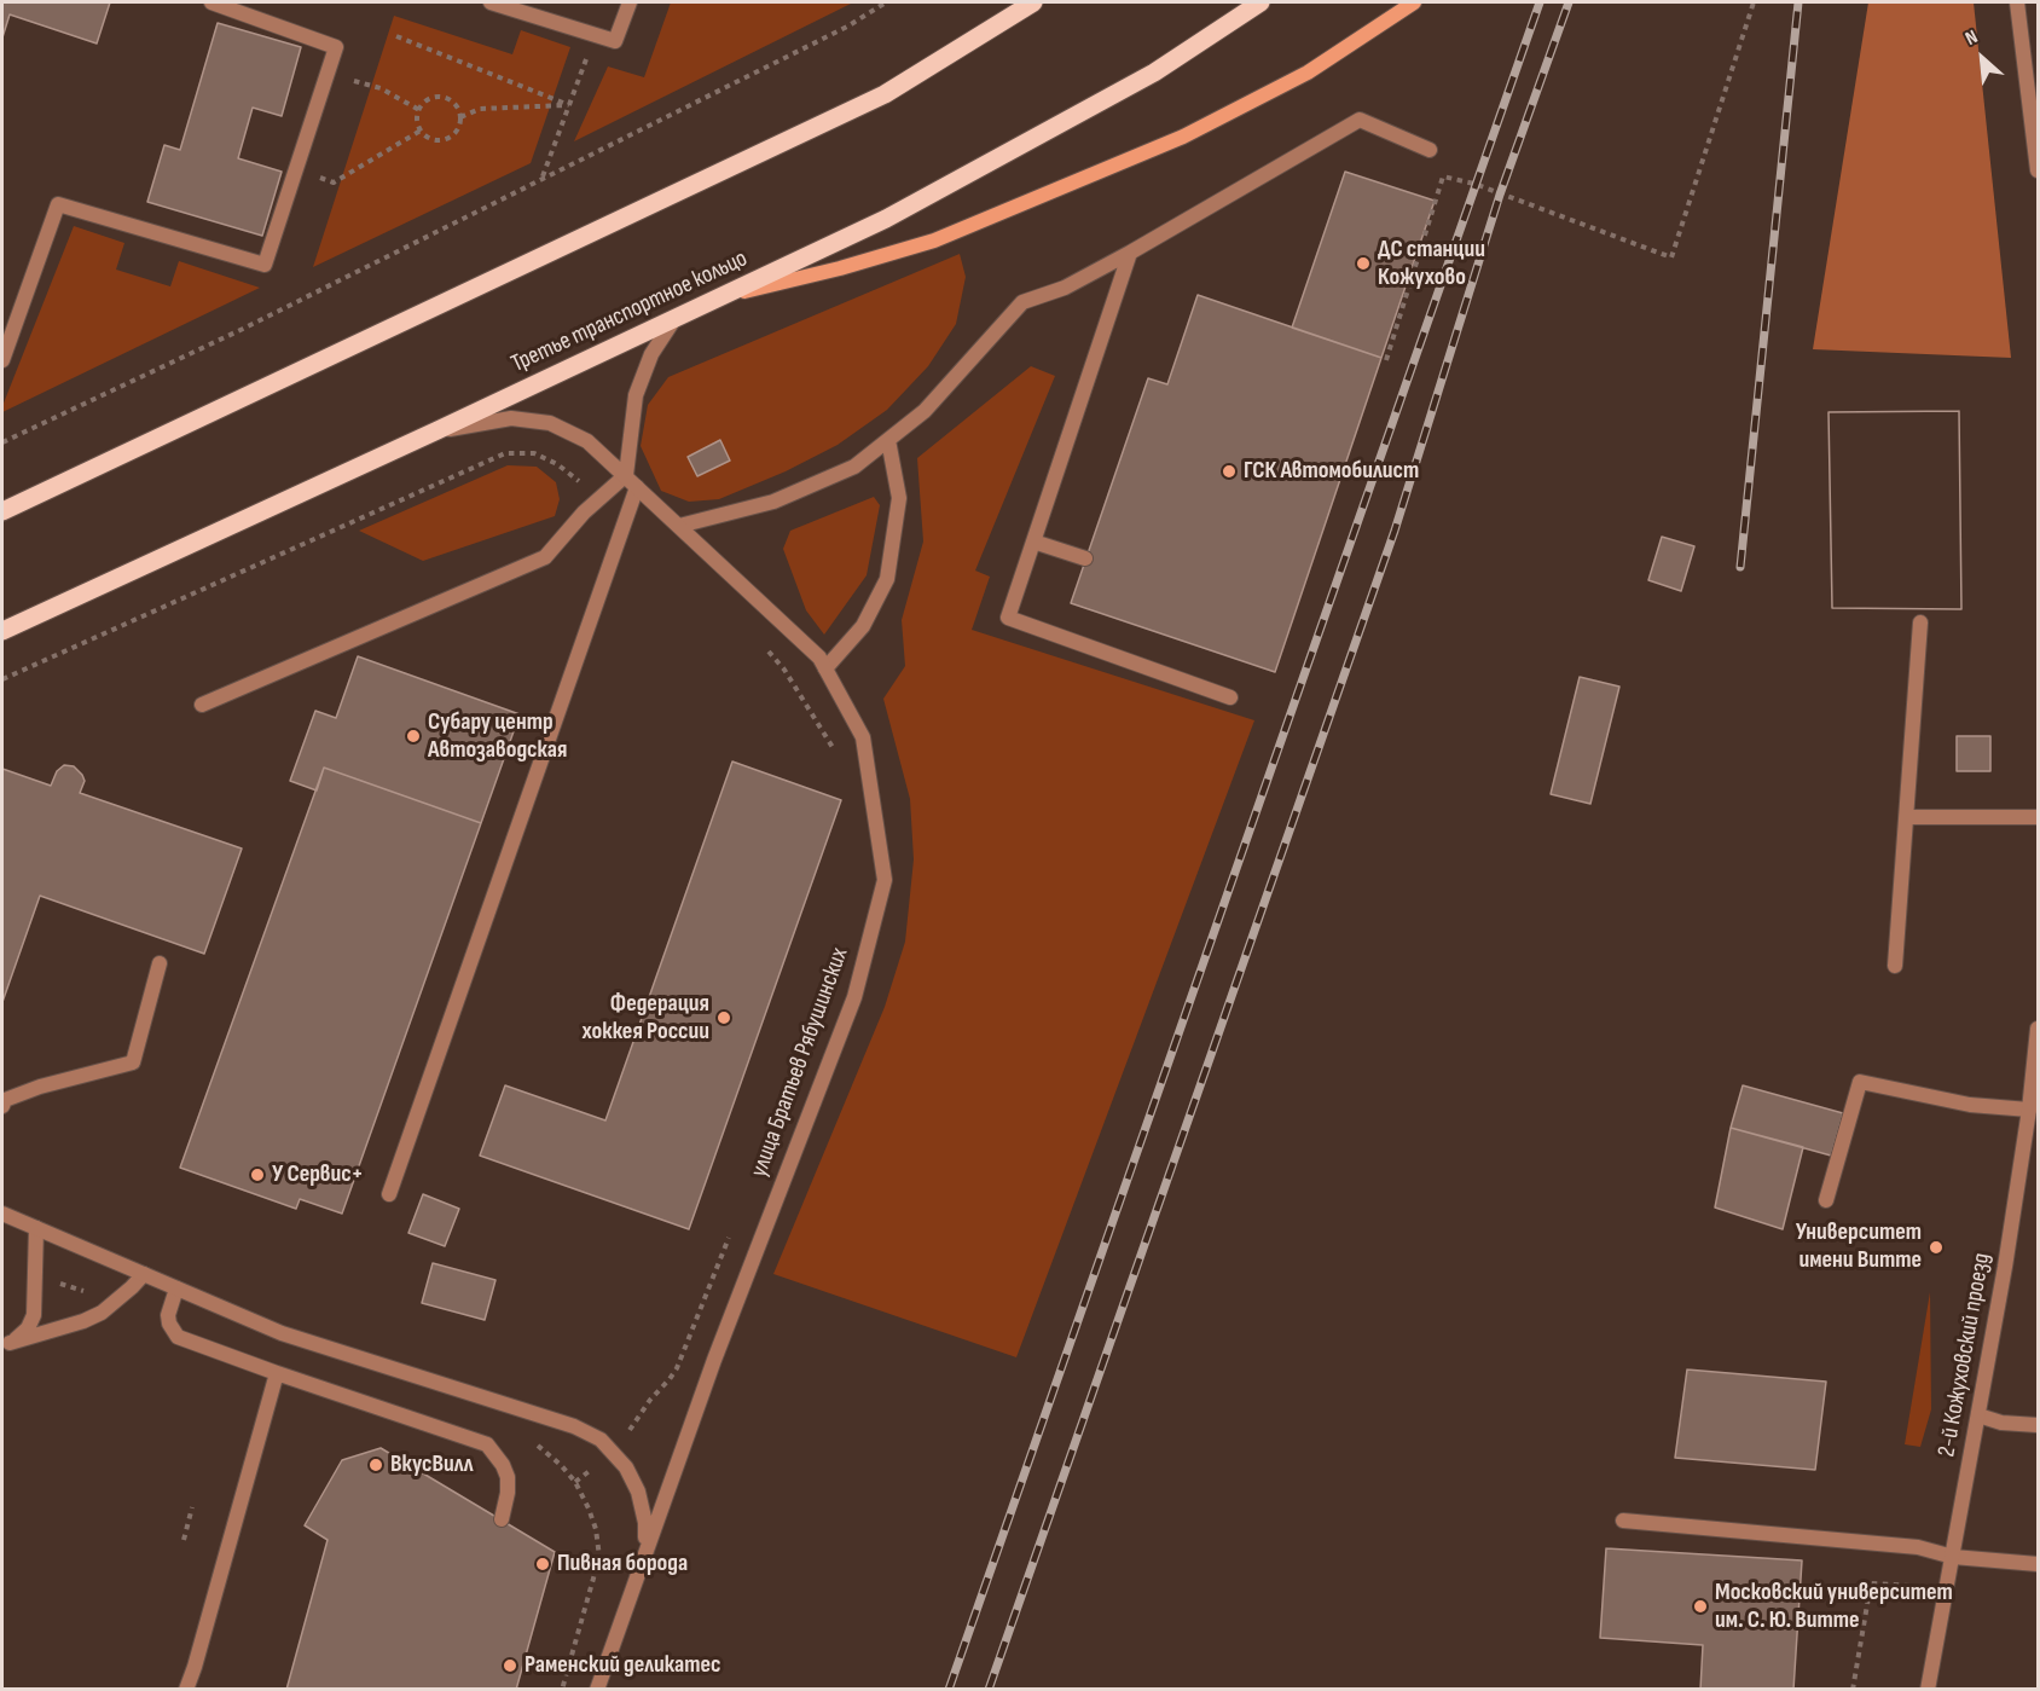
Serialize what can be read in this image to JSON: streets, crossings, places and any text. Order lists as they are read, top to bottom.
{
  "streets": {
    "main road": ["Третье транспортное кольцо"],
    "street": ["улица Братьев Рябушинских", "2-й Кожуховский проезд"]
  },
  "crossings": [
    ["Третье транспортное кольцо", "улица Братьев Рябушинских"]
  ],
  "places": [
    "ДС станции Кожухово",
    "ГСК Автомобилист",
    "Субару центр Автозаводская",
    "Федерация хоккея России",
    "У Сервис+",
    "Университет имени Витте",
    "ВкусВилл",
    "Пивная борода",
    "Московский университет им. С. Ю. Витте",
    "Раменский деликатес"
  ],
  "north": "top left"
}
